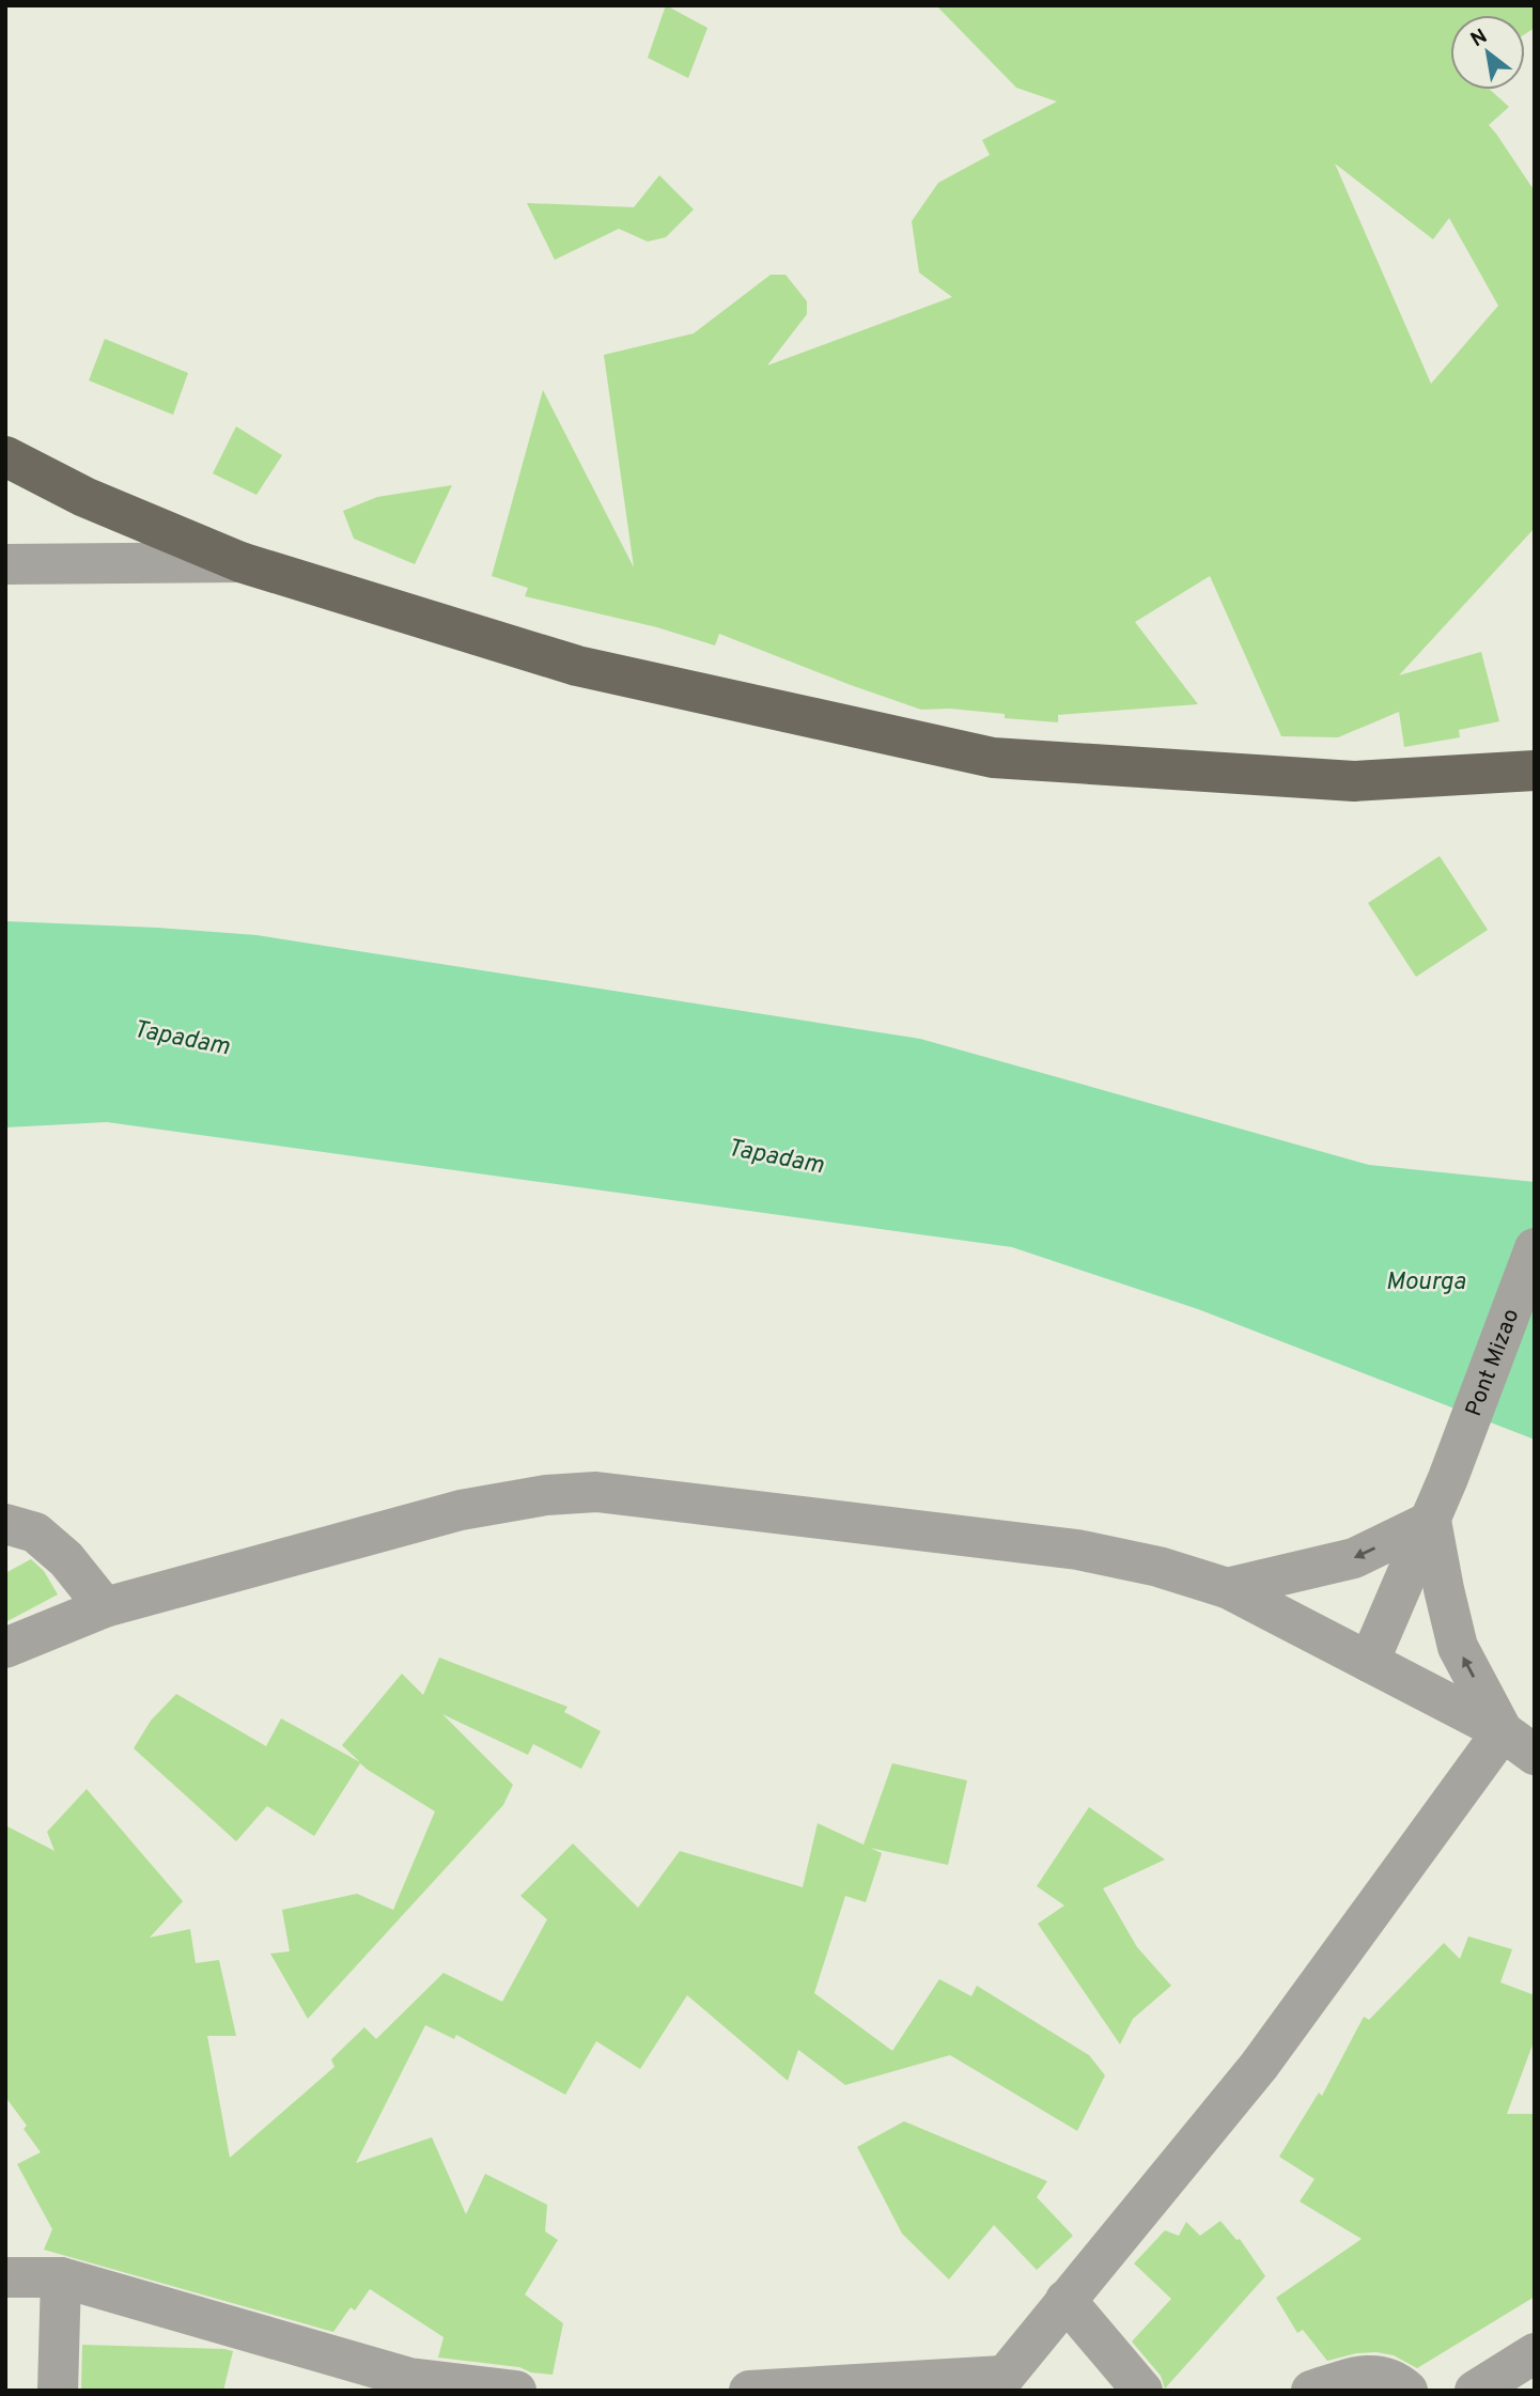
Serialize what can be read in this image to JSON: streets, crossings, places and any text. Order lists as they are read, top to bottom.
{
  "streets": {
    "street": ["Pont Mizao"]
  },
  "water": ["Tapadam", "Mourga"],
  "north": "top left"
}
